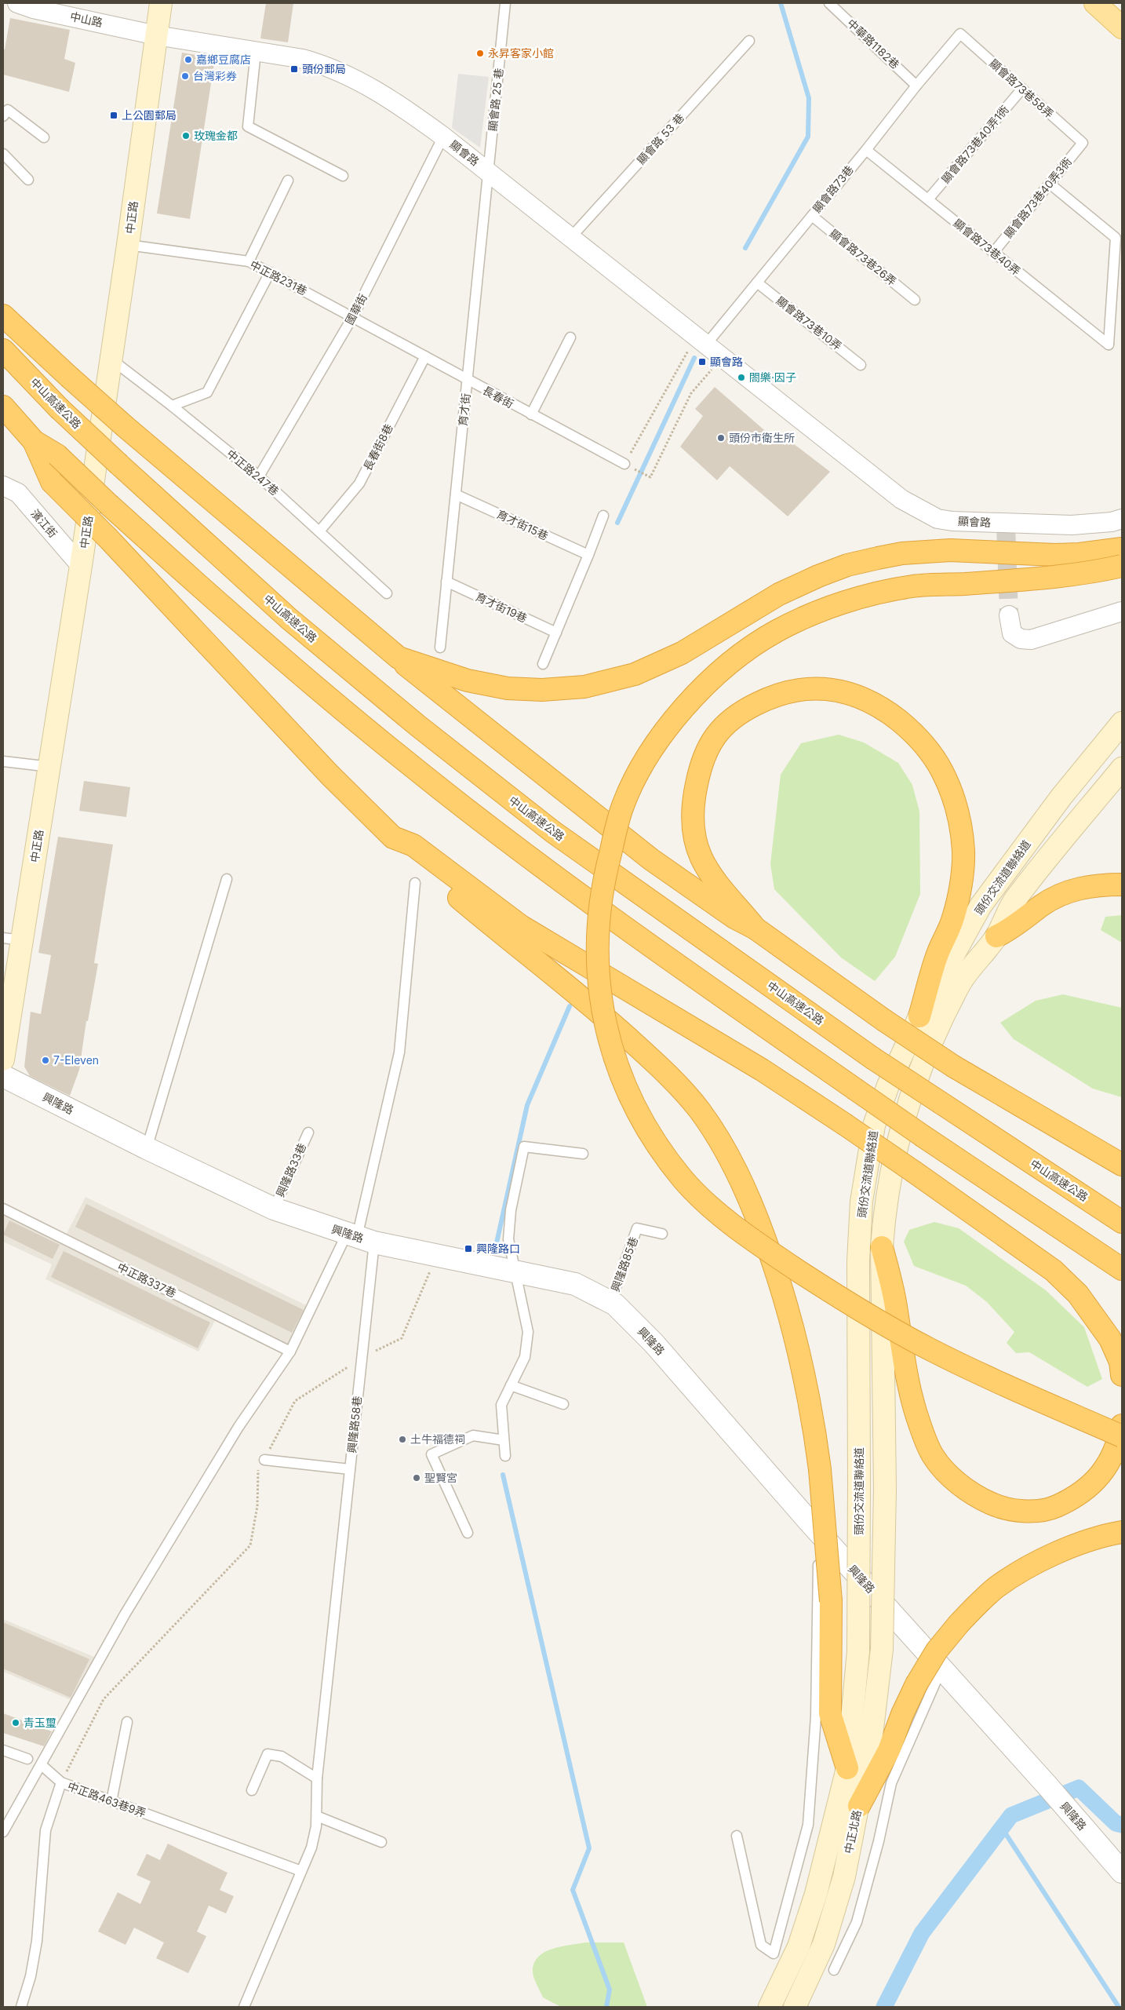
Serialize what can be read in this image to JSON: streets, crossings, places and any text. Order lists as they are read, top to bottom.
{
  "streets": {
    "highway": ["中山高速公路"],
    "main road": ["中正路", "頭份交流道聯絡道", "中正北路"],
    "street": [
      "中山路",
      "顯會路",
      "濱江街",
      "興隆路"
    ],
    "lane": [
      "中華路1182巷",
      "顯會路73巷58弄",
      "顯會路 25 巷",
      "顯會路 53 巷",
      "顯會路73巷40弄1衖",
      "顯會路73巷",
      "顯會路73巷40弄3衖",
      "顯會路73巷40弄",
      "顯會路73巷26弄",
      "中正路231巷",
      "國華街",
      "顯會路73巷10弄",
      "長春街",
      "育才街",
      "長春街8巷",
      "中正路247巷",
      "育才街15巷",
      "育才街19巷",
      "興隆路33巷",
      "興隆路85巷",
      "中正路337巷",
      "興隆路58巷",
      "中正路463巷9弄"
    ]
  },
  "crossings": [
    ["中山路", "顯會路"],
    ["中山路", "中正路"],
    ["中華路1182巷", "顯會路73巷"],
    ["顯會路73巷58弄", "顯會路73巷40弄1衖"],
    ["顯會路73巷58弄", "顯會路73巷"],
    ["顯會路73巷58弄", "顯會路73巷40弄3衖"],
    ["顯會路 25 巷", "顯會路"],
    ["顯會路 25 巷", "育才街"],
    ["顯會路 53 巷", "顯會路"],
    ["顯會路73巷40弄1衖", "顯會路73巷40弄"],
    ["顯會路", "顯會路73巷"],
    ["顯會路", "中正路"],
    ["顯會路", "國華街"],
    ["顯會路", "育才街"],
    ["顯會路73巷", "顯會路73巷40弄"],
    ["顯會路73巷", "顯會路73巷26弄"],
    ["顯會路73巷", "顯會路73巷10弄"],
    ["顯會路73巷40弄3衖", "顯會路73巷40弄"],
    ["中正路", "中正路231巷"],
    ["中正路", "中正路247巷"],
    ["中正路", "濱江街"],
    ["中正路231巷", "國華街"],
    ["中正路231巷", "長春街"],
    ["國華街", "長春街"],
    ["國華街", "中正路247巷"],
    ["長春街", "育才街"],
    ["長春街", "長春街8巷"],
    ["育才街", "育才街15巷"],
    ["育才街", "育才街19巷"],
    ["長春街8巷", "中正路247巷"],
    ["頭份交流道聯絡道", "中正北路"],
    ["興隆路", "興隆路33巷"],
    ["興隆路", "興隆路85巷"],
    ["興隆路", "興隆路58巷"],
    ["興隆路58巷", "中正路463巷9弄"]
  ],
  "places": {
    "other": [
      "永昇客家小館",
      "嘉鄉豆腐店",
      "台灣彩券",
      "玫瑰金都",
      "閤樂‧因子",
      "頭份市衛生所",
      "7-Eleven",
      "土牛福德祠",
      "聖賢宮",
      "青玉璽"
    ],
    "transit": [
      "頭份郵局",
      "上公園郵局",
      "顯會路",
      "興隆路口"
    ]
  }
}
